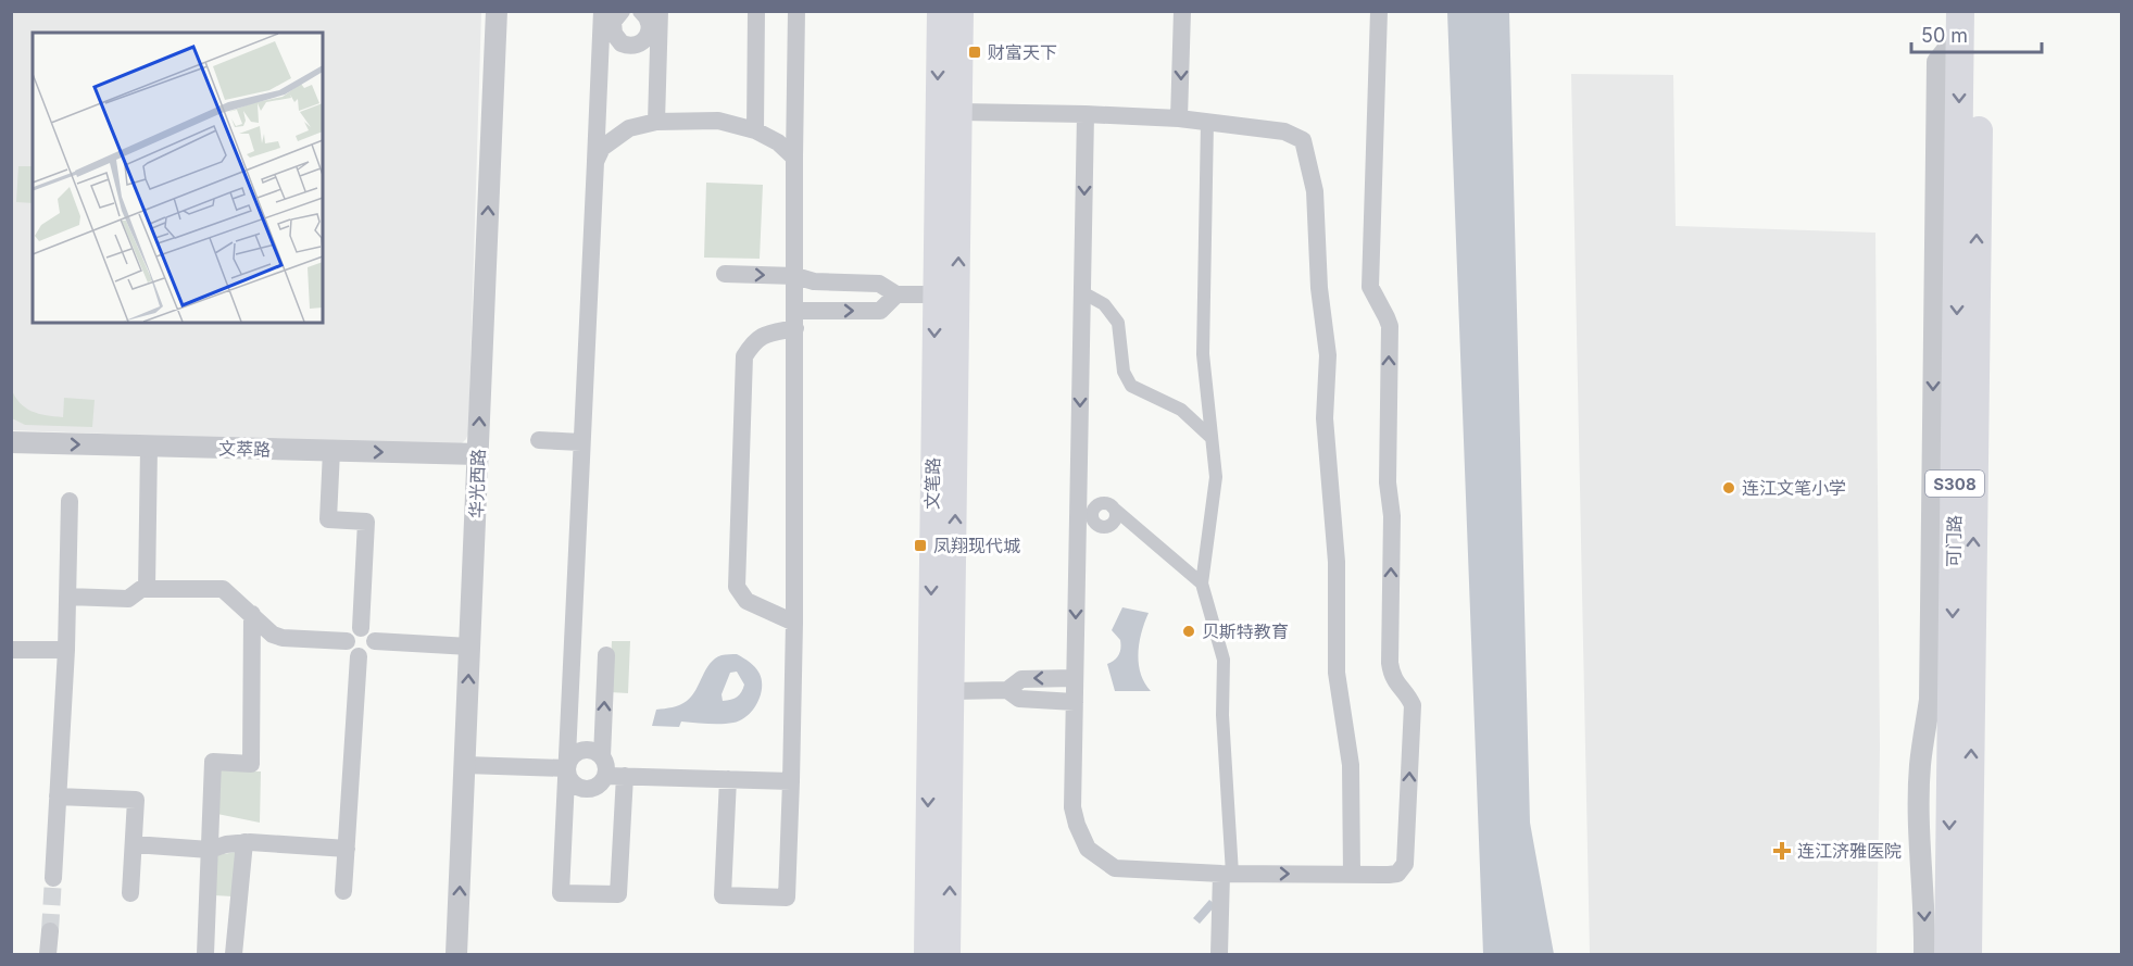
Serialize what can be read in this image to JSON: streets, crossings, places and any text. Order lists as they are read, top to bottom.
{
  "streets": {
    "main road": ["文笔路", "S308", "可门路"],
    "street": ["文萃路", "华光西路"]
  },
  "crossings": [
    ["文萃路", "华光西路"]
  ],
  "places": {
    "transit": ["财富天下", "凤翔现代城"],
    "other": ["连江文笔小学", "贝斯特教育"],
    "health": ["连江济雅医院"]
  },
  "scale_bar": "50 m"
}
